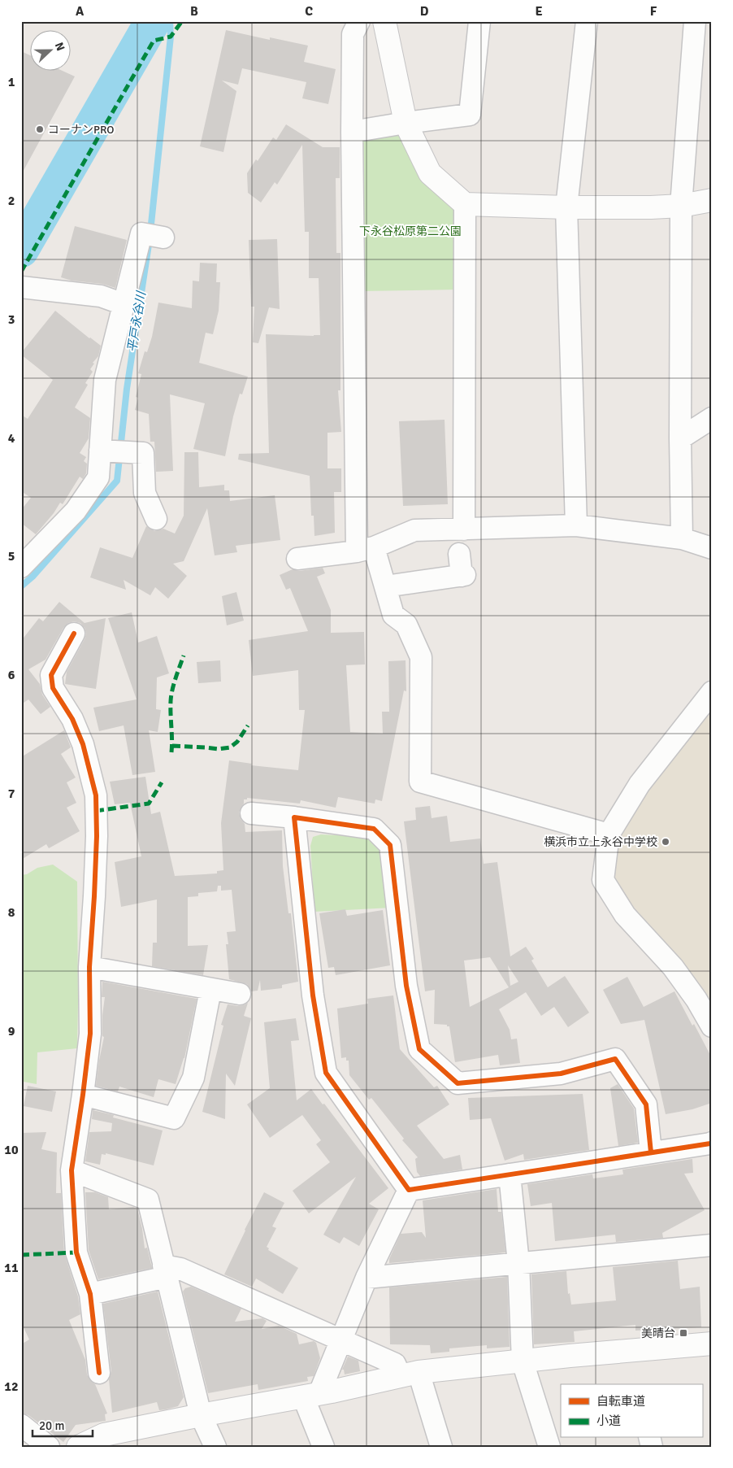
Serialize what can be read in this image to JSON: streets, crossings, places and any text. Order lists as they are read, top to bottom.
{
  "water": ["平戸永谷川"],
  "parks": ["下永谷松原第二公園"],
  "places": {
    "other": ["コーナンPRO", "横浜市立上永谷中学校"],
    "transit": ["美晴台"]
  },
  "legend": ["自転車道", "小道"],
  "scale_bar": "20 m",
  "north": "right",
  "grid": {
    "columns": [
      "A",
      "B",
      "C",
      "D",
      "E",
      "F"
    ],
    "rows": [
      "1",
      "2",
      "3",
      "4",
      "5",
      "6",
      "7",
      "8",
      "9",
      "10",
      "11",
      "12"
    ]
  }
}
